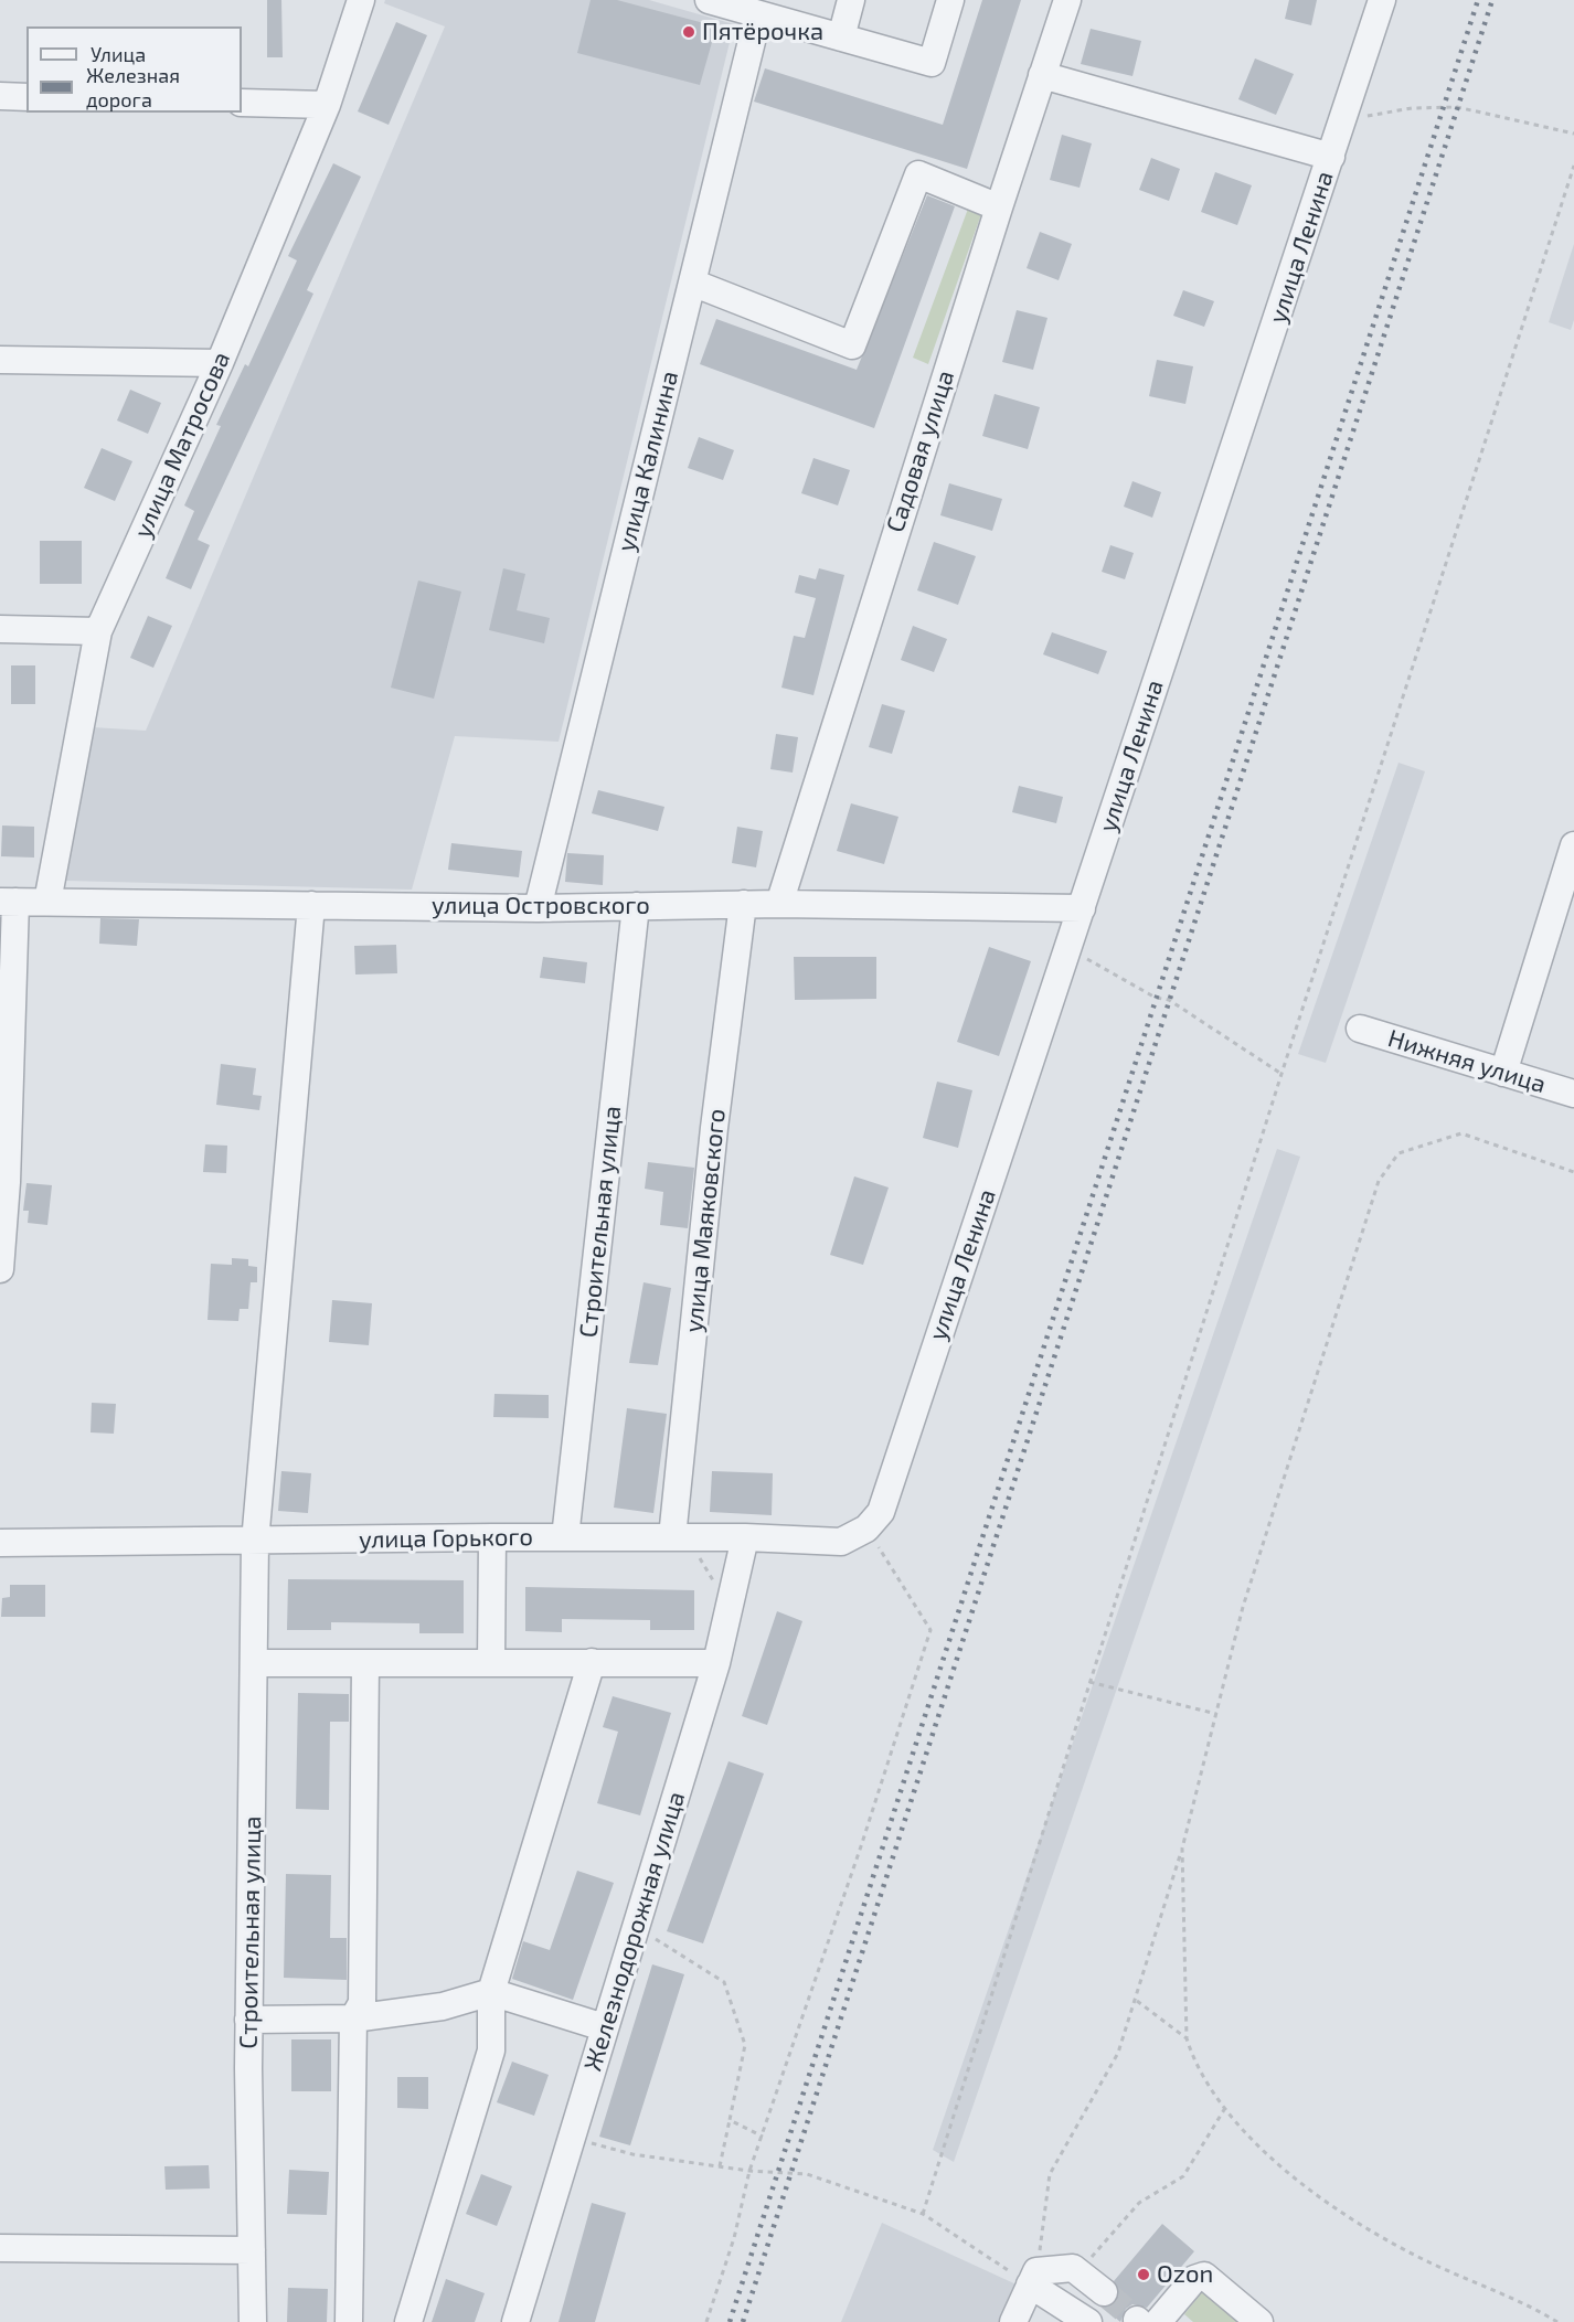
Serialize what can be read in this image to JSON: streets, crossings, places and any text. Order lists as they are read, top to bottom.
{
  "streets": {
    "street": [
      "улица Ленина",
      "улица Матросова",
      "Садовая улица",
      "улица Калинина",
      "улица Островского",
      "Нижняя улица",
      "улица Маяковского",
      "Строительная улица",
      "улица Горького",
      "Железнодорожная улица"
    ]
  },
  "crossings": [
    ["улица Ленина", "улица Островского"],
    ["улица Ленина", "улица Горького"],
    ["улица Матросова", "улица Островского"],
    ["Садовая улица", "улица Островского"],
    ["улица Калинина", "улица Островского"],
    ["улица Островского", "улица Маяковского"],
    ["улица Островского", "Строительная улица"],
    ["улица Маяковского", "улица Горького"],
    ["Строительная улица", "улица Горького"],
    ["улица Горького", "Железнодорожная улица"]
  ],
  "places": ["Пятёрочка", "Ozon"],
  "legend": ["Улица", "Железная дорога"]
}
